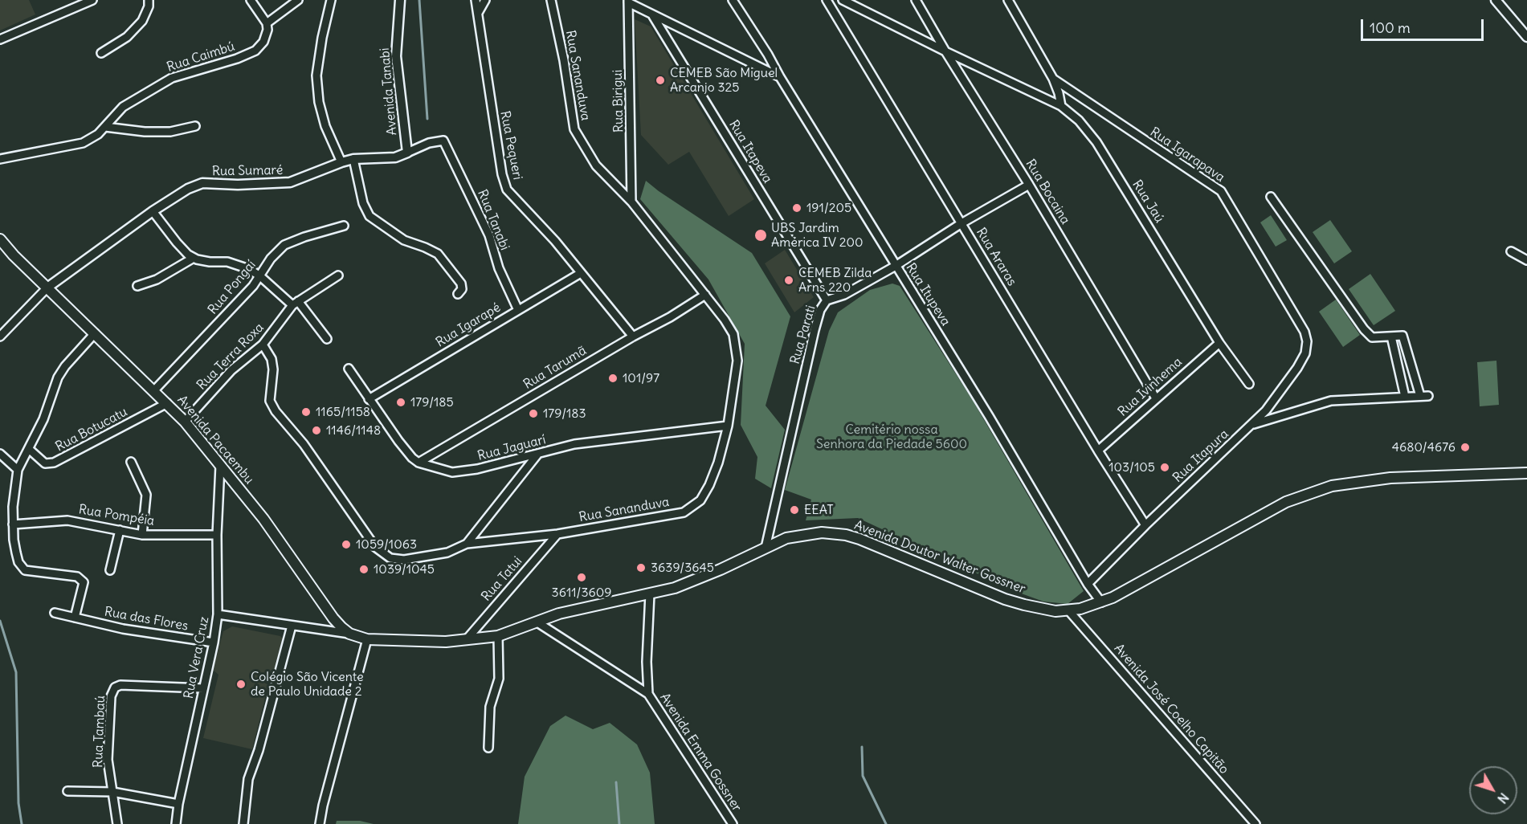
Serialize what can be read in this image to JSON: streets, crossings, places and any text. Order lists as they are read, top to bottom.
{
  "streets": {
    "main road": ["Avenida Pacaembu", "Avenida Doutor Walter Gossner"],
    "street": [
      "Rua Caimbú",
      "Rua Sananduva",
      "Avenida Tanabi",
      "Rua Birigui",
      "Rua Pequeri",
      "Rua Itapeva",
      "Rua Igarapava",
      "Rua Sumaré",
      "Rua Bocaina",
      "Rua Jaú",
      "Rua Tanabi",
      "Rua Araras",
      "Rua Pongaí",
      "Rua Itupeva",
      "Rua Igarapé",
      "Rua Parati",
      "Rua Terra Roxa",
      "Rua Tarumã",
      "Rua Ivinhema",
      "Rua Botucatu",
      "Rua Jaguarí",
      "Rua Itapura",
      "Rua Pompéia",
      "Rua Tatui",
      "Rua das Flores",
      "Rua Vera Cruz",
      "Avenida José Coelho Capitão",
      "Rua Tambaú",
      "Avenida Emma Gossner"
    ]
  },
  "crossings": [
    ["Rua Sananduva", "Rua Birigui"],
    ["Rua Sananduva", "Rua Terra Roxa"],
    ["Rua Sananduva", "Rua Tarumã"],
    ["Rua Sananduva", "Rua Jaguarí"],
    ["Rua Sananduva", "Rua Tatui"],
    ["Avenida Tanabi", "Rua Sumaré"],
    ["Rua Pequeri", "Rua Igarapé"],
    ["Rua Pequeri", "Rua Tarumã"],
    ["Rua Itapeva", "Rua Parati"],
    ["Rua Igarapava", "Rua Itapura"],
    ["Rua Sumaré", "Rua Tanabi"],
    ["Rua Sumaré", "Avenida Pacaembu"],
    ["Rua Bocaina", "Rua Parati"],
    ["Rua Bocaina", "Rua Ivinhema"],
    ["Rua Jaú", "Rua Ivinhema"],
    ["Rua Tanabi", "Rua Igarapé"],
    ["Rua Araras", "Rua Parati"],
    ["Rua Araras", "Rua Ivinhema"],
    ["Rua Araras", "Rua Itapura"],
    ["Rua Pongaí", "Avenida Pacaembu"],
    ["Rua Itupeva", "Rua Parati"],
    ["Rua Itupeva", "Rua Itapura"],
    ["Rua Itupeva", "Avenida Doutor Walter Gossner"],
    ["Rua Parati", "Avenida Doutor Walter Gossner"],
    ["Rua Terra Roxa", "Avenida Pacaembu"],
    ["Rua Tarumã", "Rua Jaguarí"],
    ["Rua Botucatu", "Avenida Pacaembu"],
    ["Avenida Pacaembu", "Avenida Doutor Walter Gossner"],
    ["Avenida Pacaembu", "Rua Vera Cruz"],
    ["Rua Pompéia", "Rua Vera Cruz"],
    ["Avenida Doutor Walter Gossner", "Rua Tatui"],
    ["Avenida Doutor Walter Gossner", "Rua Vera Cruz"],
    ["Avenida Doutor Walter Gossner", "Avenida José Coelho Capitão"],
    ["Avenida Doutor Walter Gossner", "Avenida Emma Gossner"],
    ["Rua das Flores", "Rua Vera Cruz"],
    ["Rua Vera Cruz", "Rua Tambaú"]
  ],
  "parks": ["Cemitério nossa Senhora da Piedade 5600"],
  "places": [
    "CEMEB São Miguel Arcanjo 325",
    "191/205",
    "UBS Jardim América IV 200",
    "CEMEB Zilda Arns 220",
    "101/97",
    "179/185",
    "1165/1158",
    "179/183",
    "1146/1148",
    "4680/4676",
    "103/105",
    "EEAT",
    "1059/1063",
    "3639/3645",
    "1039/1045",
    "3611/3609",
    "Colégio São Vicente de Paulo Unidade 2"
  ],
  "scale_bar": "100 m",
  "north": "bottom right"
}
